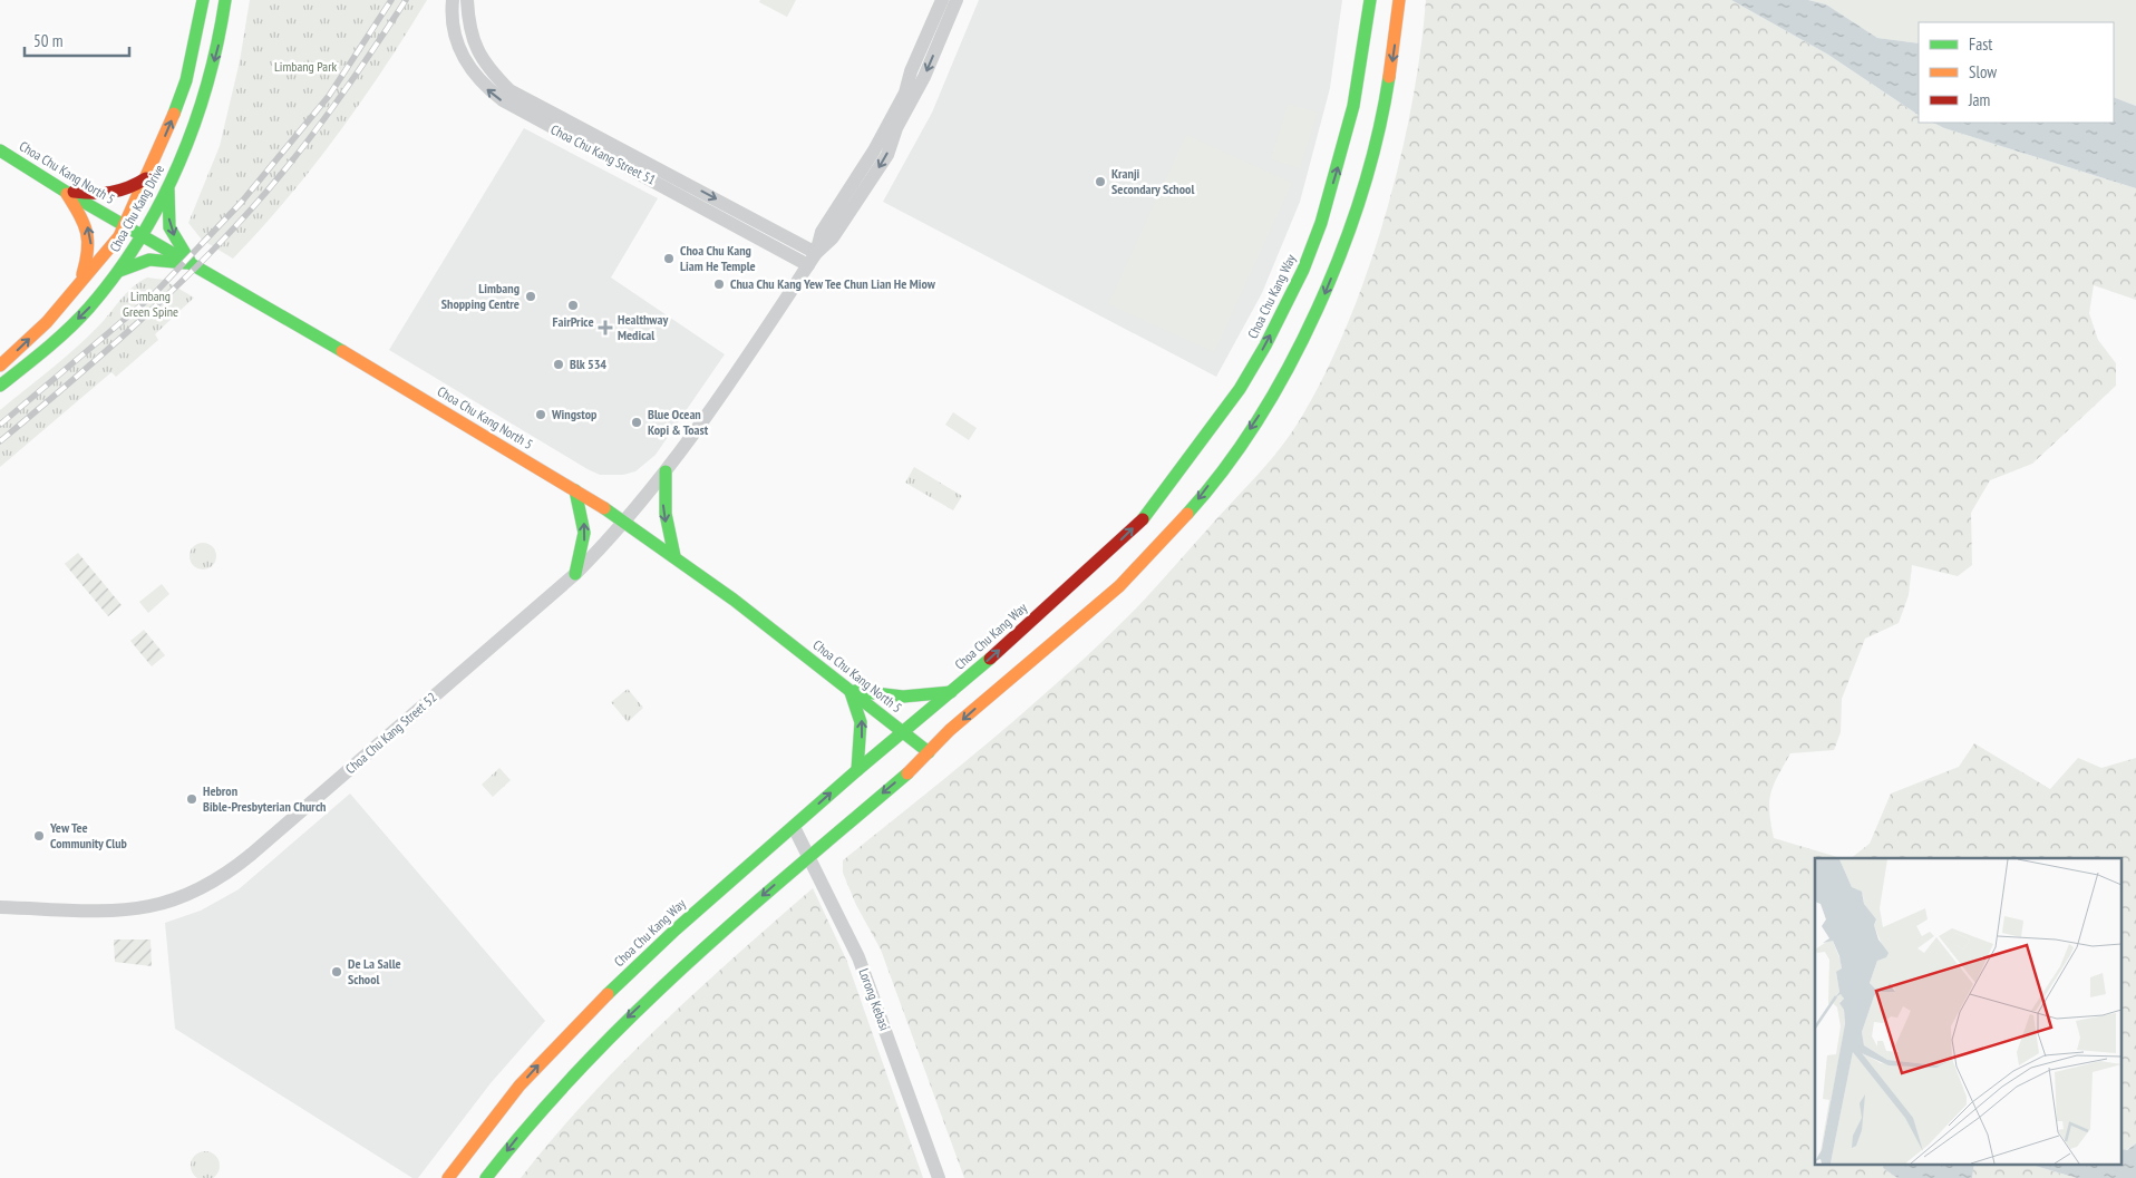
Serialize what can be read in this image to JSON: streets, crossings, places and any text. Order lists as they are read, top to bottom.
{
  "streets": {
    "main road": ["Choa Chu Kang North 5", "Choa Chu Kang Drive", "Choa Chu Kang Way"],
    "street": ["Choa Chu Kang Street 51", "Choa Chu Kang Street 52", "Lorong Kebasi"]
  },
  "crossings": [
    ["Choa Chu Kang North 5", "Choa Chu Kang Drive"],
    ["Choa Chu Kang North 5", "Choa Chu Kang Way"],
    ["Choa Chu Kang North 5", "Choa Chu Kang Street 52"],
    ["Choa Chu Kang Way", "Lorong Kebasi"]
  ],
  "parks": ["Limbang Park", "Limbang Green Spine"],
  "places": {
    "other": [
      "Kranji Secondary School",
      "Choa Chu Kang Liam He Temple",
      "Chua Chu Kang Yew Tee Chun Lian He Miow",
      "Limbang Shopping Centre",
      "FairPrice",
      "Blk 534",
      "Wingstop",
      "Blue Ocean Kopi & Toast",
      "Hebron Bible-Presbyterian Church",
      "Yew Tee Community Club",
      "De La Salle School"
    ],
    "health": ["Healthway Medical"]
  },
  "legend": ["Fast", "Slow", "Jam"],
  "scale_bar": "50 m"
}
